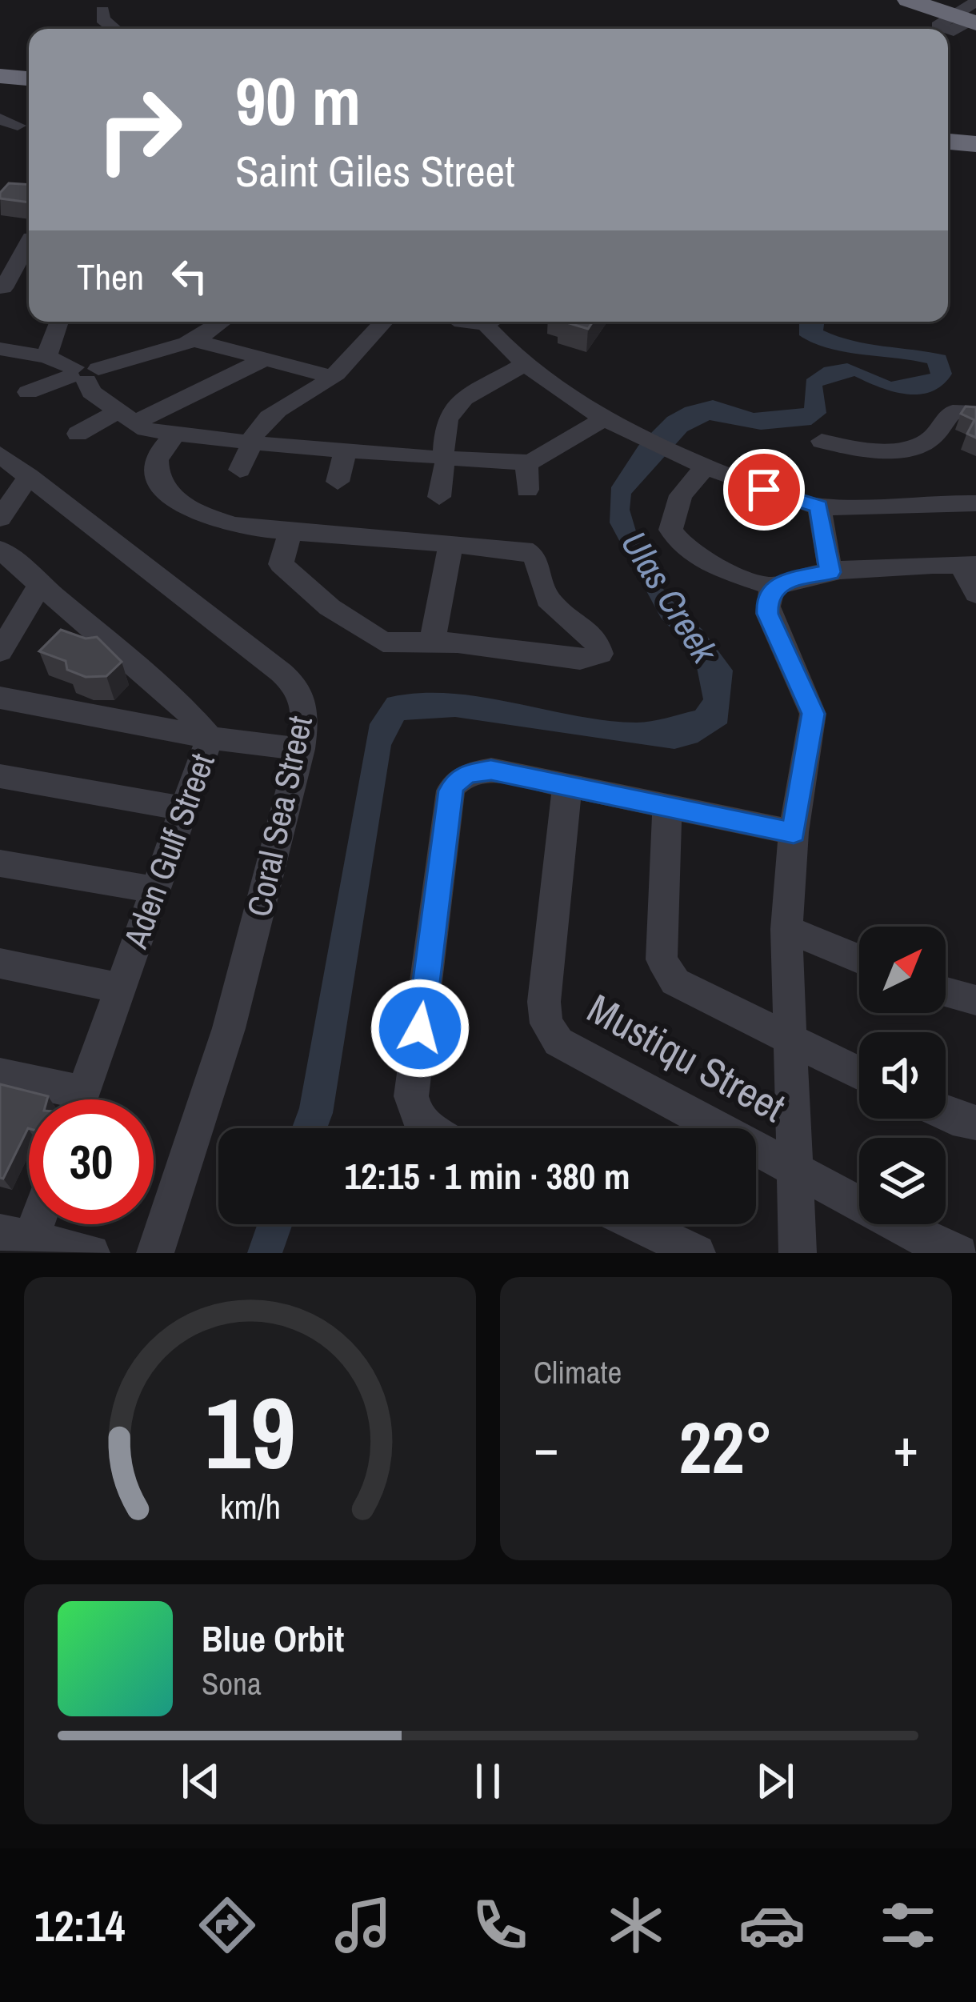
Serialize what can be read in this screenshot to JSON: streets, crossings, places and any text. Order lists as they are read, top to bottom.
{
  "streets": {
    "street": ["Coral Sea Street", "Aden Gulf Street", "Mustiqu Street"]
  },
  "water": ["Ulas Creek"],
  "north": "top right",
  "page": {
    "turn": ["90 m", "Saint Giles Street"],
    "then": "Then",
    "limit": "30",
    "trip": "12:15 · 1 min · 380 m",
    "tile": "Climate",
    "heat": ["−", "22°", "+"],
    "song": ["Blue Orbit", "Sona"],
    "tabs": "12:14",
    "gauge": ["19", "km/h"]
  }
}
